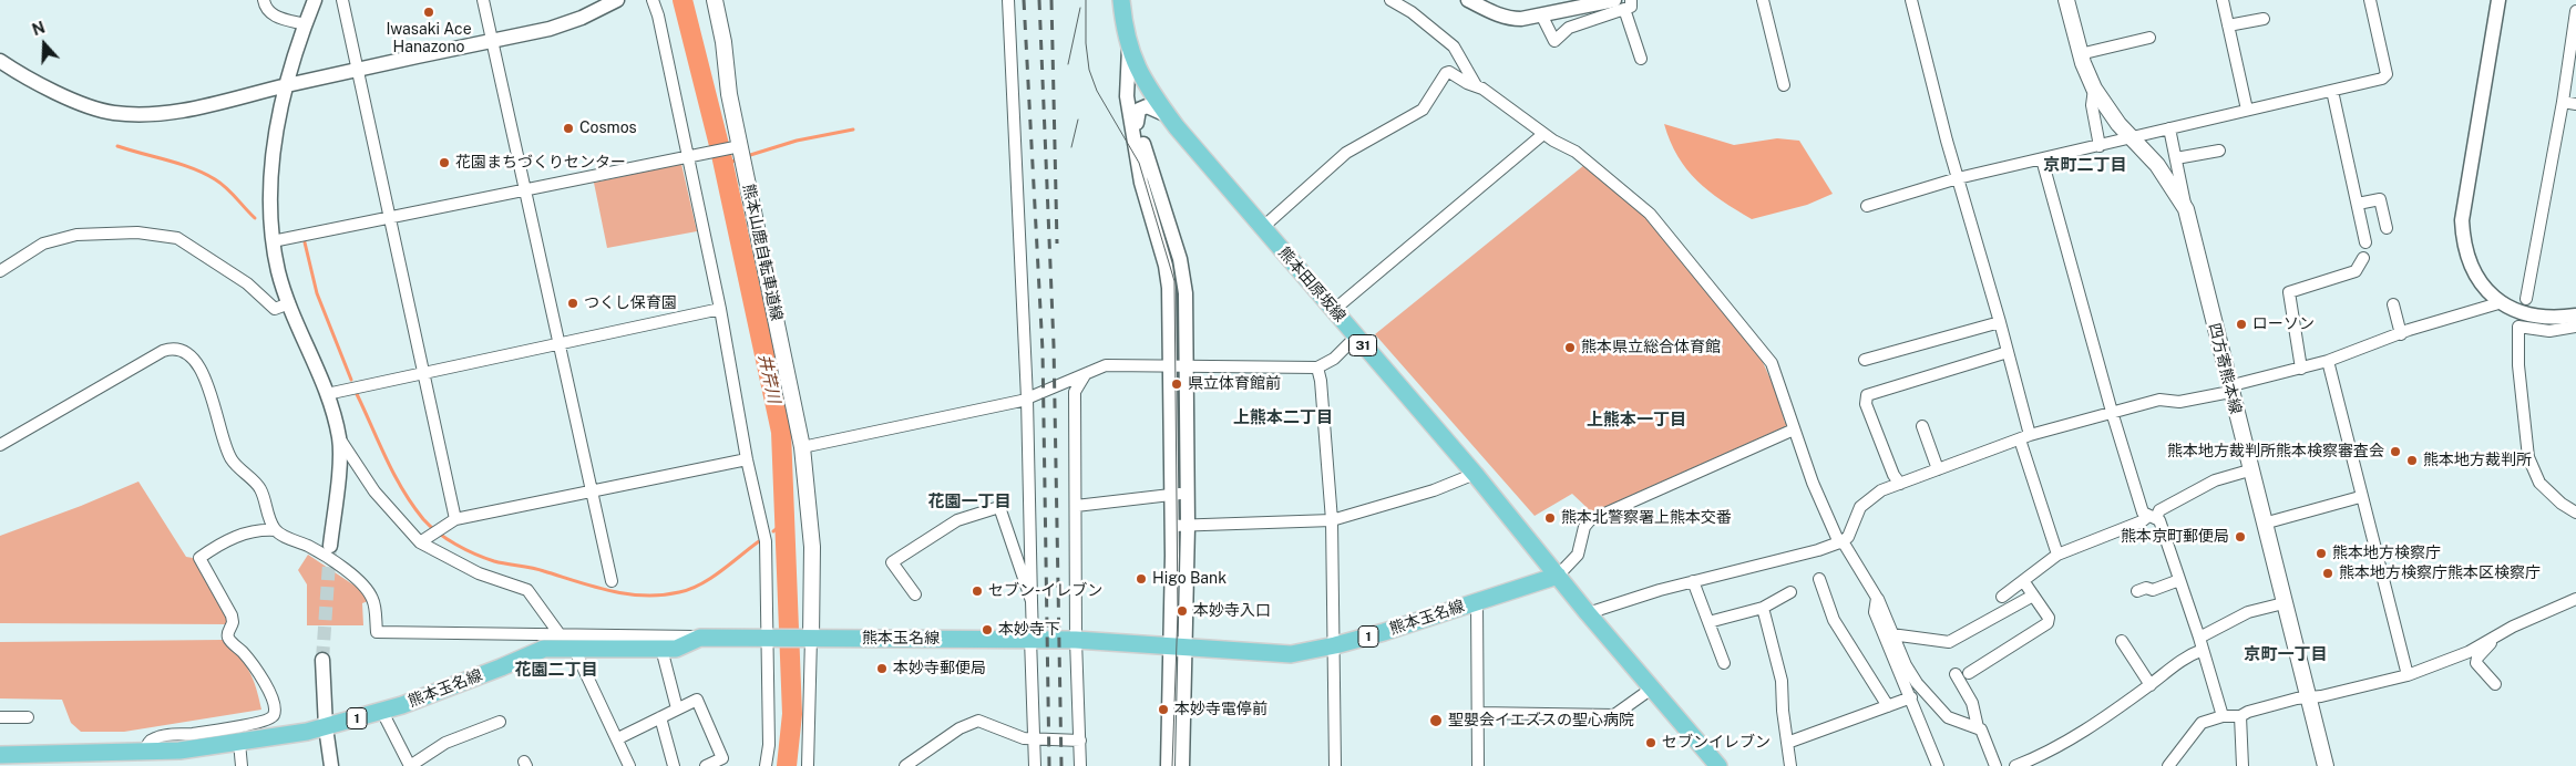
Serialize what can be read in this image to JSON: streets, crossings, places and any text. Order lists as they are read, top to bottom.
{
  "streets": {
    "main road": [
      "熊本山鹿自転車道線",
      "熊本田原坂線",
      "31",
      "四方寄熊本線",
      "熊本玉名線",
      "1"
    ]
  },
  "crossings": [
    ["熊本山鹿自転車道線", "熊本玉名線"],
    ["熊本田原坂線", "熊本玉名線"]
  ],
  "districts": [
    "京町二丁目",
    "上熊本二丁目",
    "上熊本一丁目",
    "花園一丁目",
    "京町一丁目",
    "花園二丁目"
  ],
  "water": ["井芹川"],
  "places": [
    "Iwasaki Ace Hanazono",
    "Cosmos",
    "花園まちづくりセンター",
    "つくし保育園",
    "ローソン",
    "熊本県立総合体育館",
    "県立体育館前",
    "熊本地方裁判所熊本検察審査会",
    "熊本地方裁判所",
    "熊本北警察署上熊本交番",
    "熊本京町郵便局",
    "熊本地方検察庁",
    "熊本地方検察庁熊本区検察庁",
    "Higo Bank",
    "セブン-イレブン",
    "本妙寺入口",
    "本妙寺下",
    "本妙寺郵便局",
    "本妙寺電停前",
    "聖嬰会イエズスの聖心病院",
    "セブンイレブン"
  ],
  "north": "top"
}
